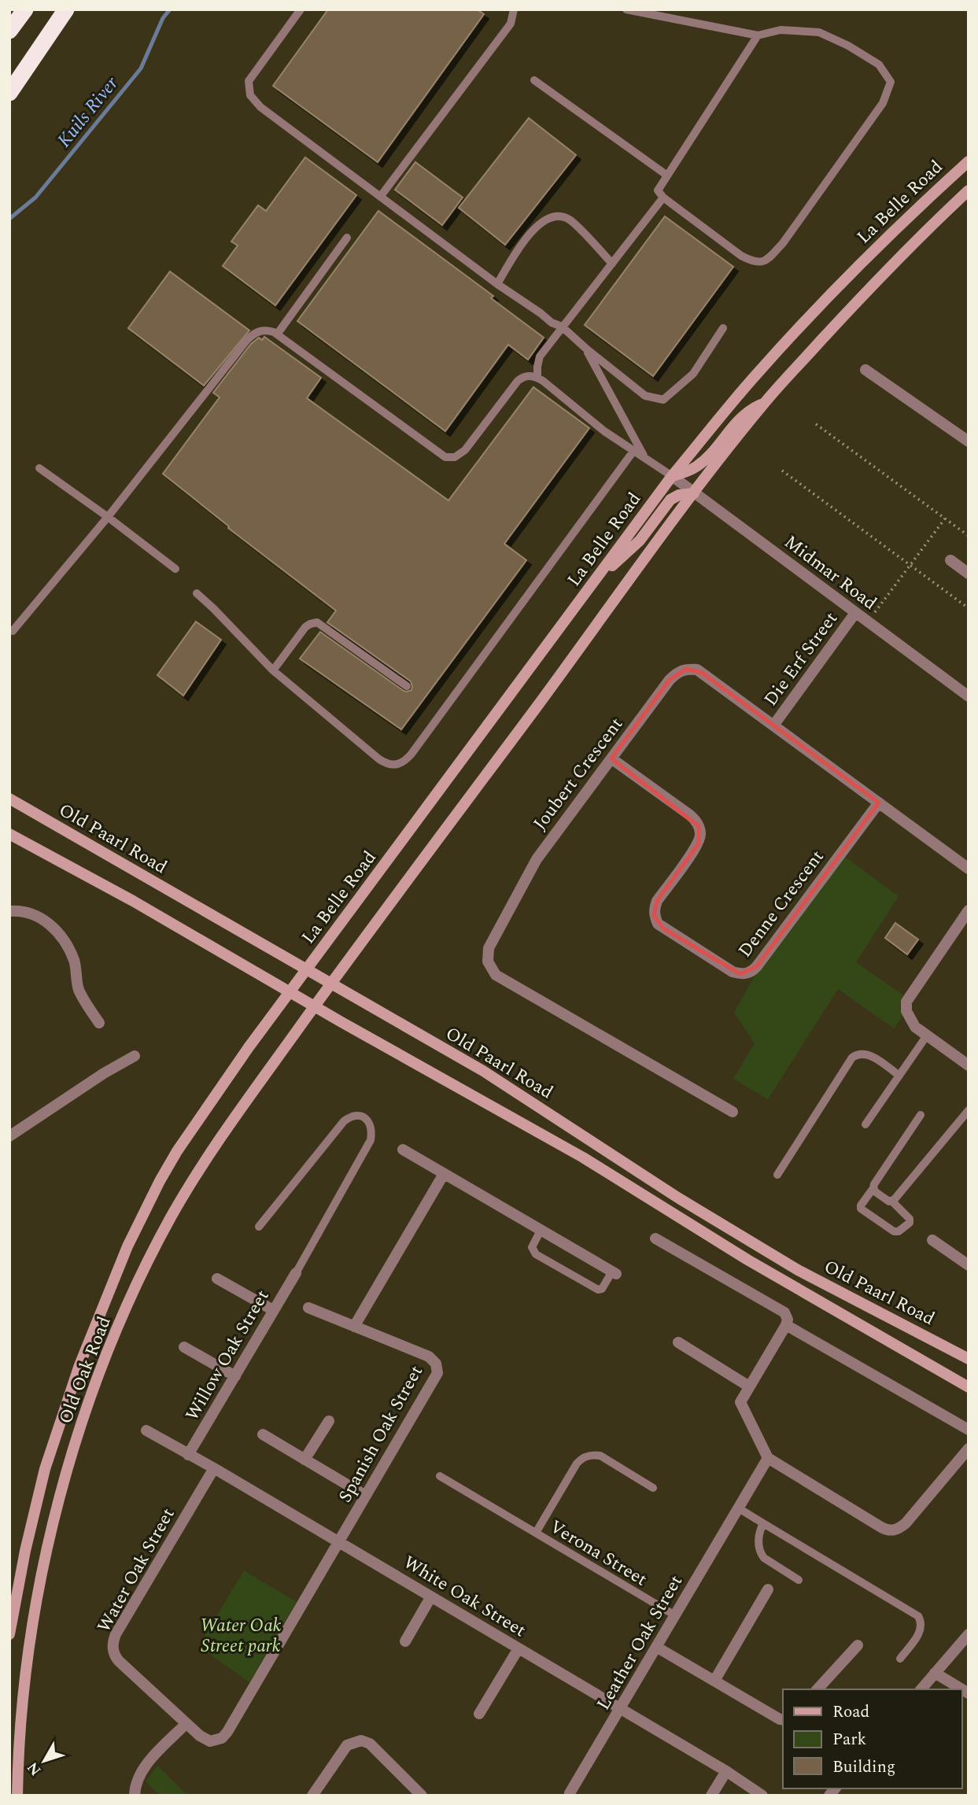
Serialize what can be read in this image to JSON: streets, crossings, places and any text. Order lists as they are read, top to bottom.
{
  "streets": {
    "main road": ["La Belle Road", "Old Paarl Road", "Old Oak Road"],
    "street": [
      "Midmar Road",
      "Die Erf Street",
      "Joubert Crescent",
      "Denne Crescent",
      "Willow Oak Street",
      "Spanish Oak Street",
      "Water Oak Street",
      "White Oak Street",
      "Leather Oak Street"
    ],
    "lane": ["Verona Street"]
  },
  "crossings": [
    ["La Belle Road", "Midmar Road"],
    ["La Belle Road", "Old Paarl Road"],
    ["La Belle Road", "Old Oak Road"],
    ["Midmar Road", "Die Erf Street"],
    ["Die Erf Street", "Joubert Crescent"],
    ["Joubert Crescent", "Denne Crescent"],
    ["Old Paarl Road", "Old Oak Road"],
    ["Willow Oak Street", "White Oak Street"],
    ["Spanish Oak Street", "Water Oak Street"],
    ["Spanish Oak Street", "White Oak Street"],
    ["Verona Street", "Leather Oak Street"],
    ["Water Oak Street", "White Oak Street"],
    ["White Oak Street", "Leather Oak Street"]
  ],
  "water": ["Kuils River"],
  "parks": ["Water Oak Street park"],
  "legend": ["Road", "Park", "Building"],
  "north": "bottom left"
}
